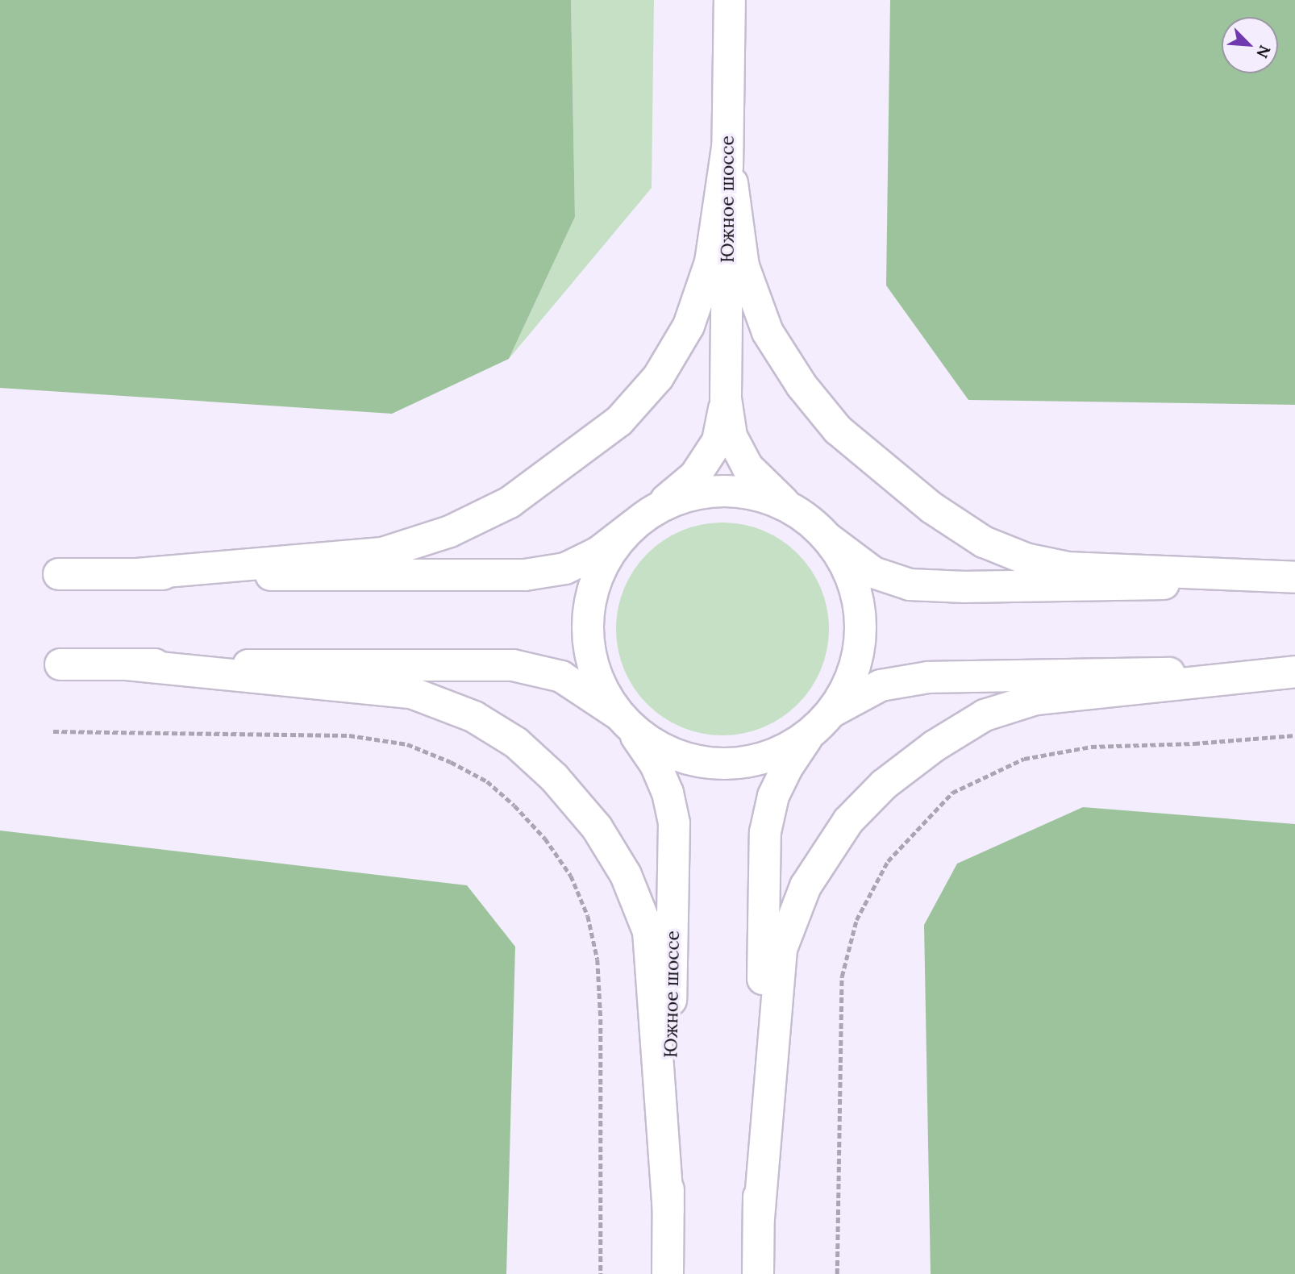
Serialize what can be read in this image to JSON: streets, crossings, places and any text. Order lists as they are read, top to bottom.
{
  "streets": {
    "main road": ["Южное шоссе"]
  },
  "north": "bottom right"
}
